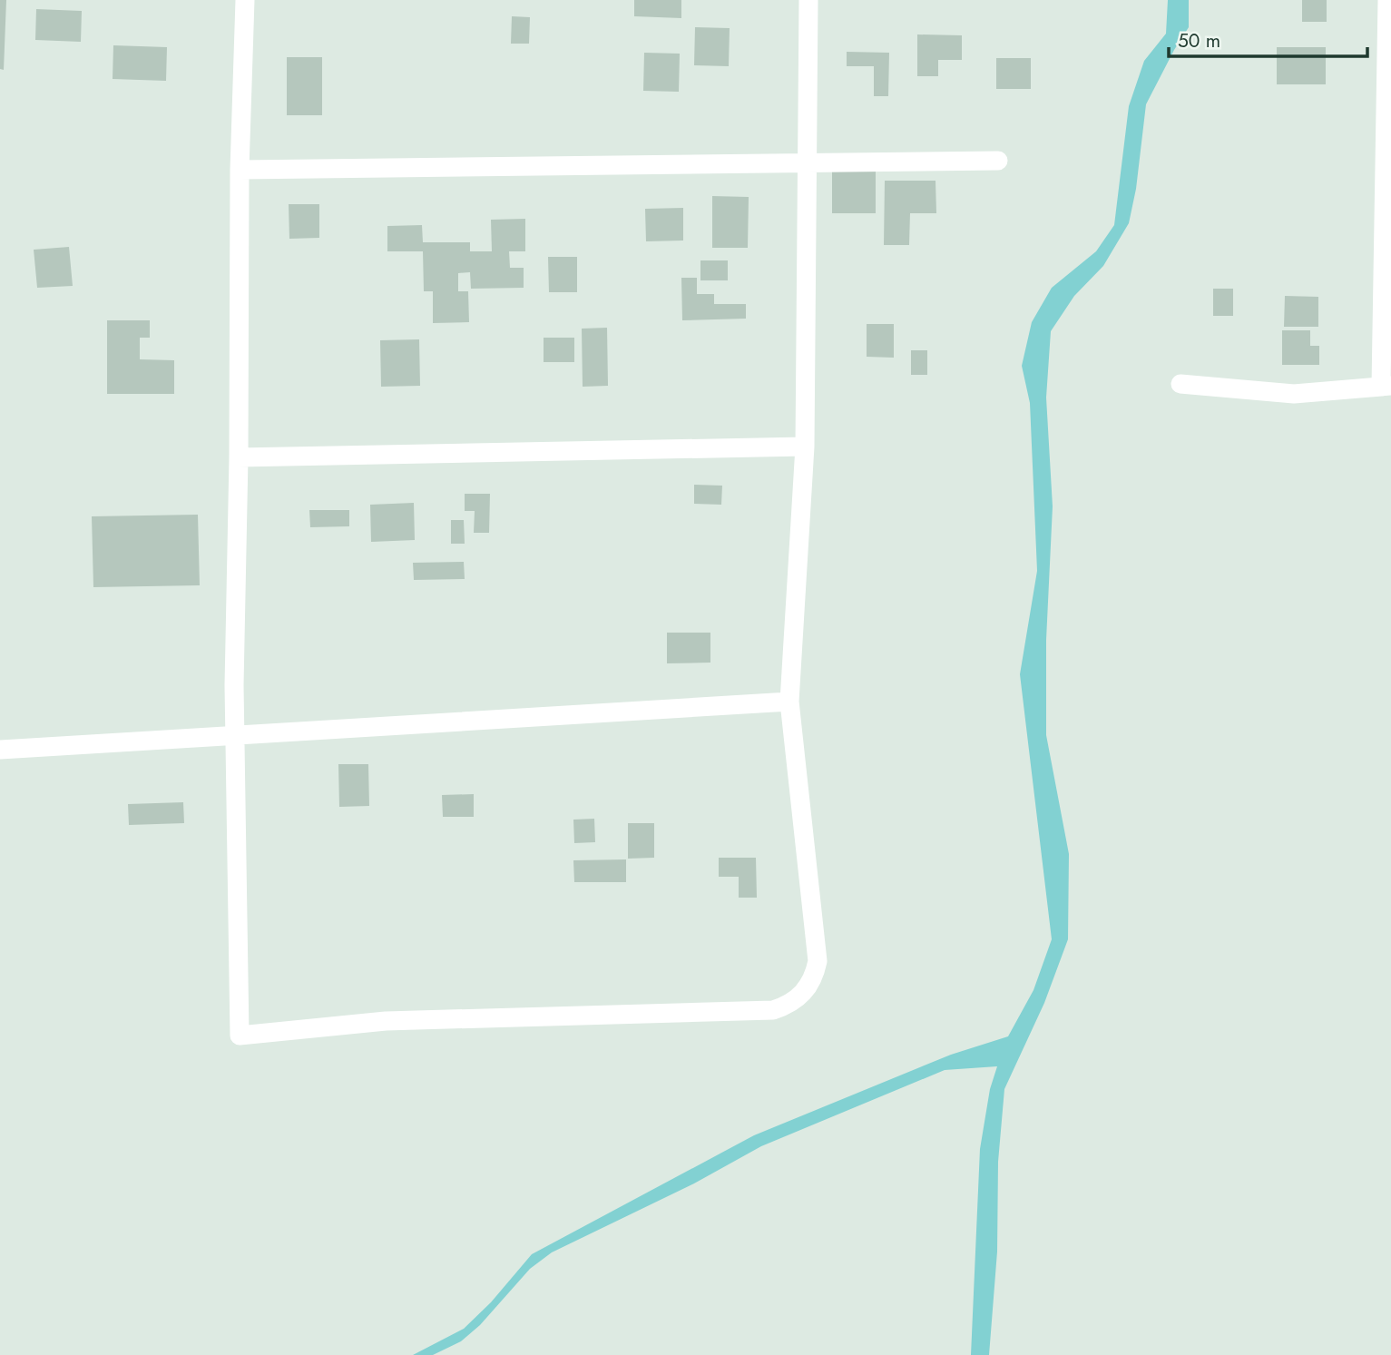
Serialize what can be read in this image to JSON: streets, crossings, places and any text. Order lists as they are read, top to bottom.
{
  "scale_bar": "50 m"
}
